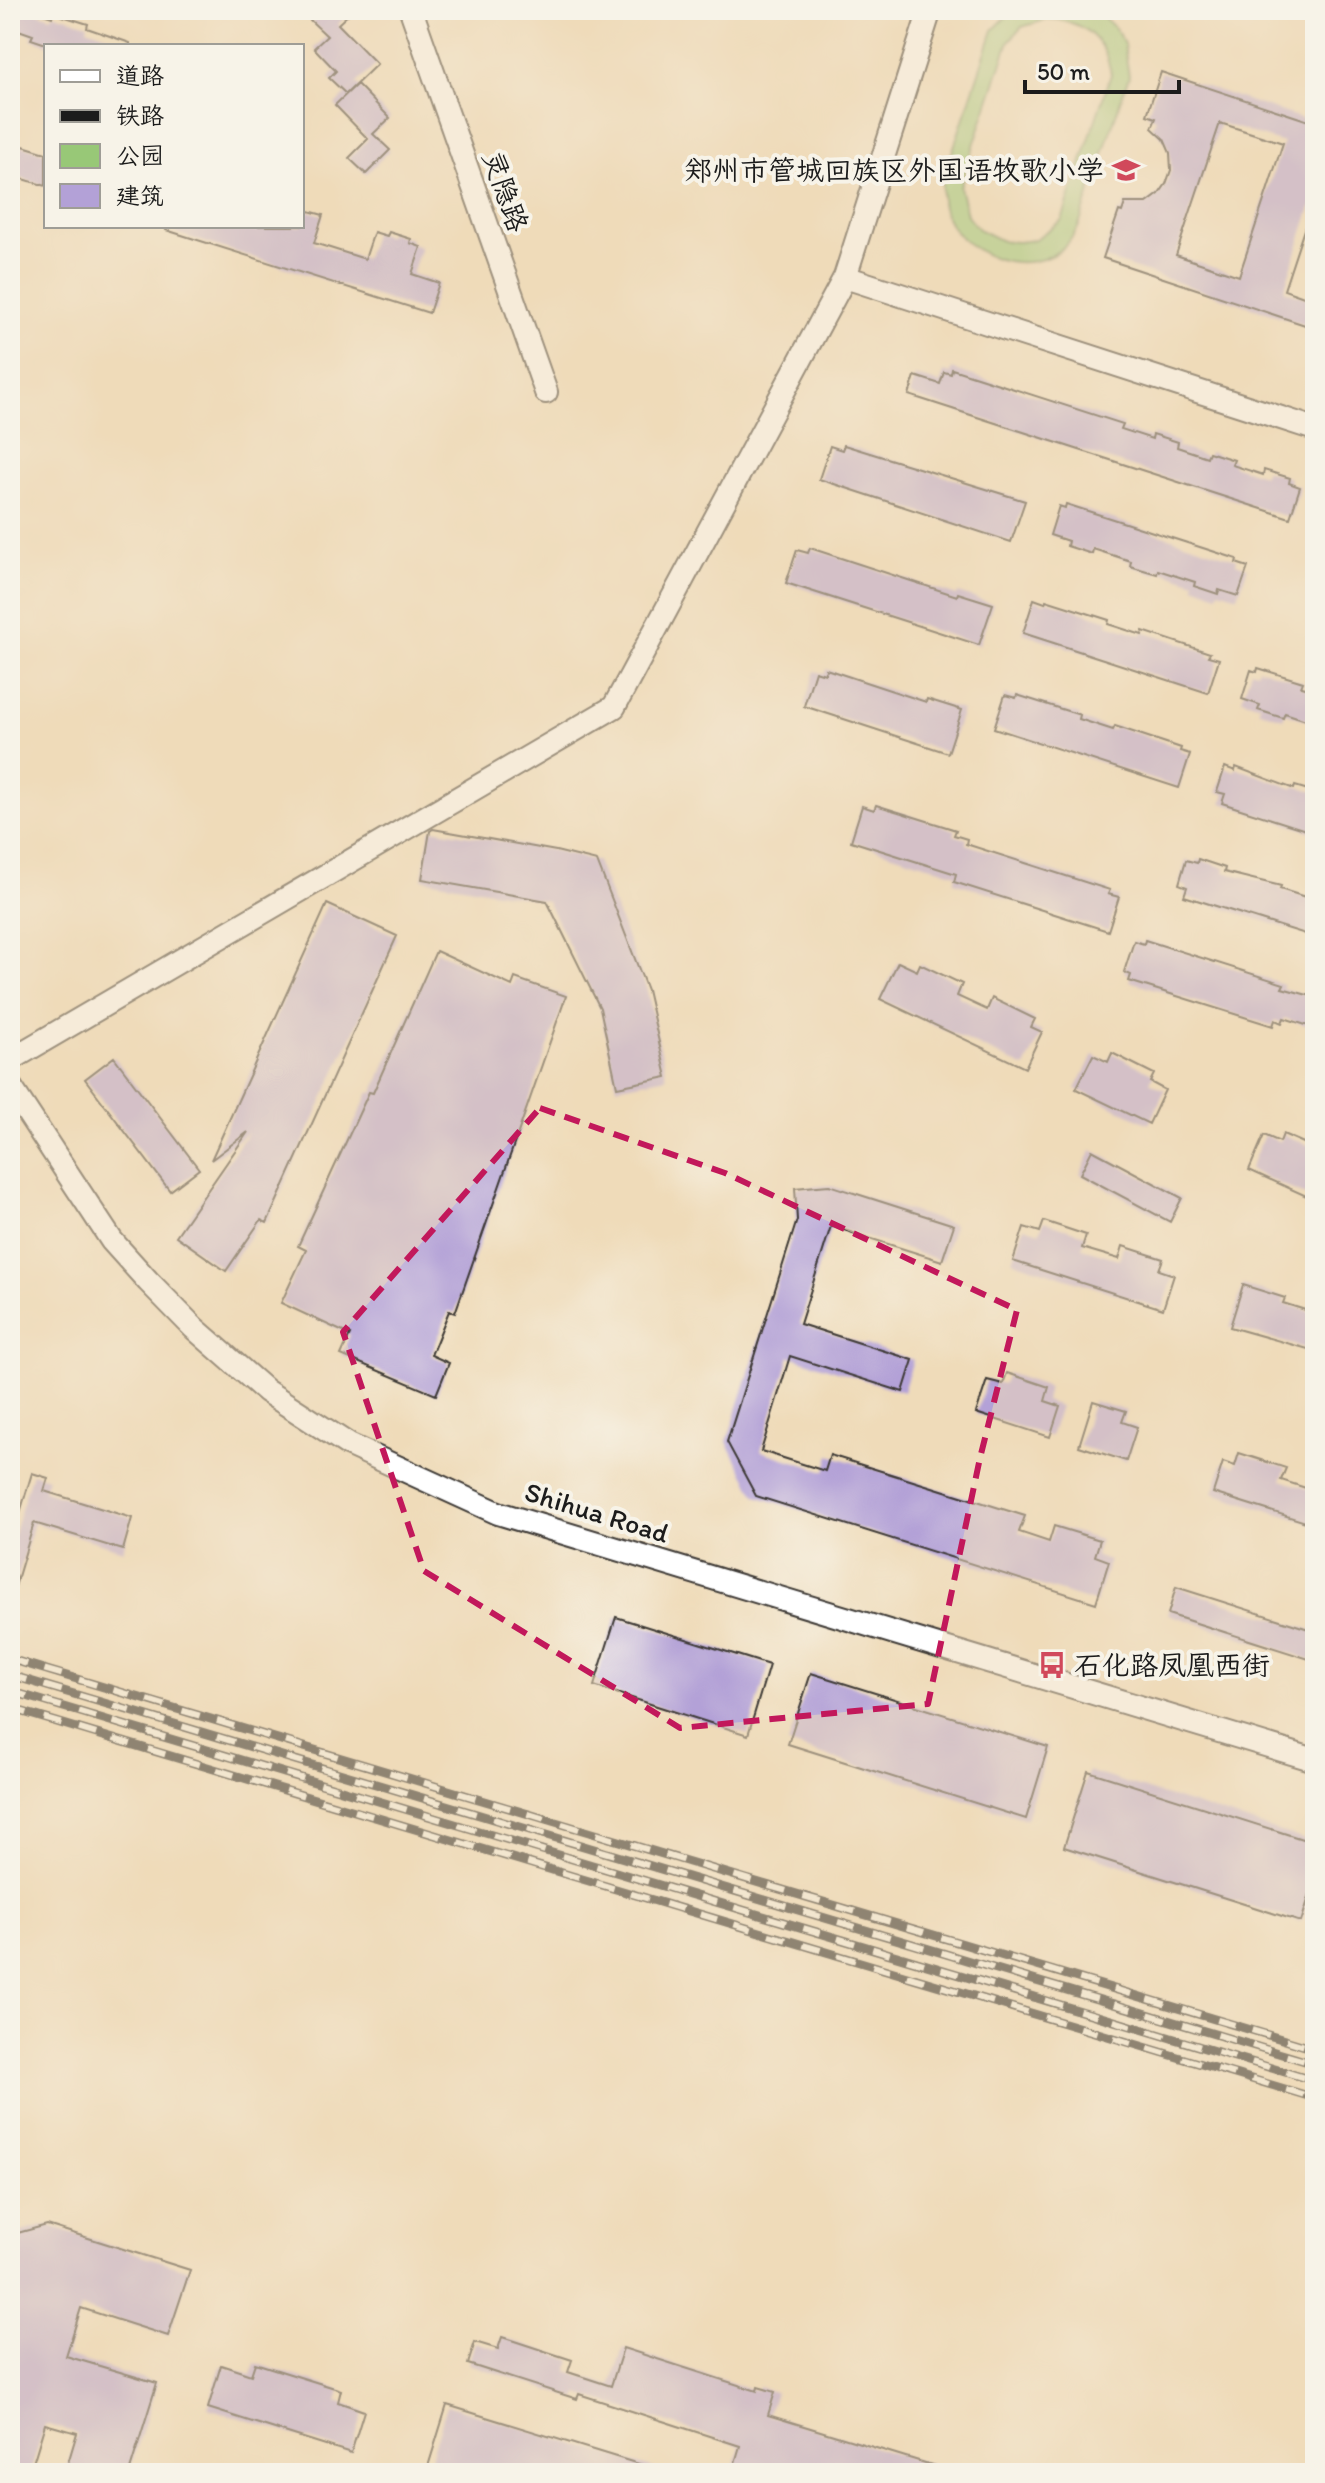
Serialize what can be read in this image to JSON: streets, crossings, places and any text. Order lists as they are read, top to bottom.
{
  "streets": {
    "street": ["灵隐路", "Shihua Road"]
  },
  "places": {
    "school or university": ["郑州市管城回族区外国语牧歌小学"],
    "bus stop": ["石化路凤凰西街"]
  },
  "legend": [
    "道路",
    "铁路",
    "公园",
    "建筑"
  ],
  "scale_bar": "50 m"
}
